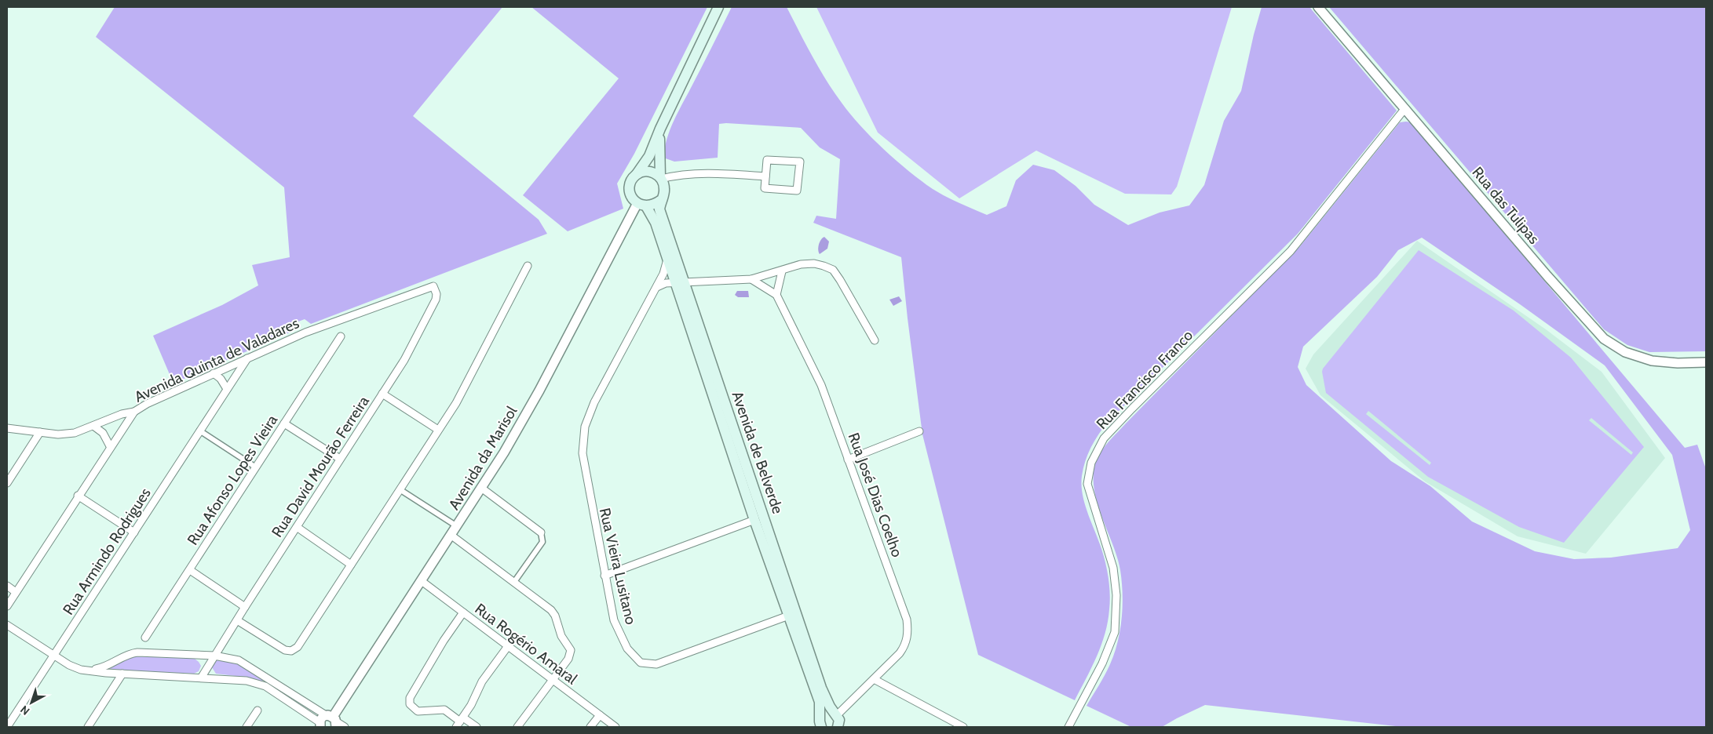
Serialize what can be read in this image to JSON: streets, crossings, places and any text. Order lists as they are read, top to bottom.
{
  "streets": {
    "main road": ["Avenida de Belverde"],
    "street": [
      "Rua das Tulipas",
      "Avenida Quinta de Valadares",
      "Rua Francisco Franco",
      "Avenida da Marisol",
      "Rua David Mourão Ferreira",
      "Rua Afonso Lopes Vieira",
      "Rua José Dias Coelho",
      "Rua Armindo Rodrigues",
      "Rua Vieira Lusitano",
      "Rua Rogério Amaral"
    ]
  },
  "crossings": [
    ["Rua das Tulipas", "Rua Francisco Franco"],
    ["Avenida Quinta de Valadares", "Rua David Mourão Ferreira"],
    ["Avenida Quinta de Valadares", "Rua Armindo Rodrigues"],
    ["Avenida de Belverde", "Avenida da Marisol"],
    ["Avenida de Belverde", "Rua José Dias Coelho"],
    ["Avenida de Belverde", "Rua Vieira Lusitano"],
    ["Avenida da Marisol", "Rua Rogério Amaral"]
  ],
  "north": "bottom left"
}
